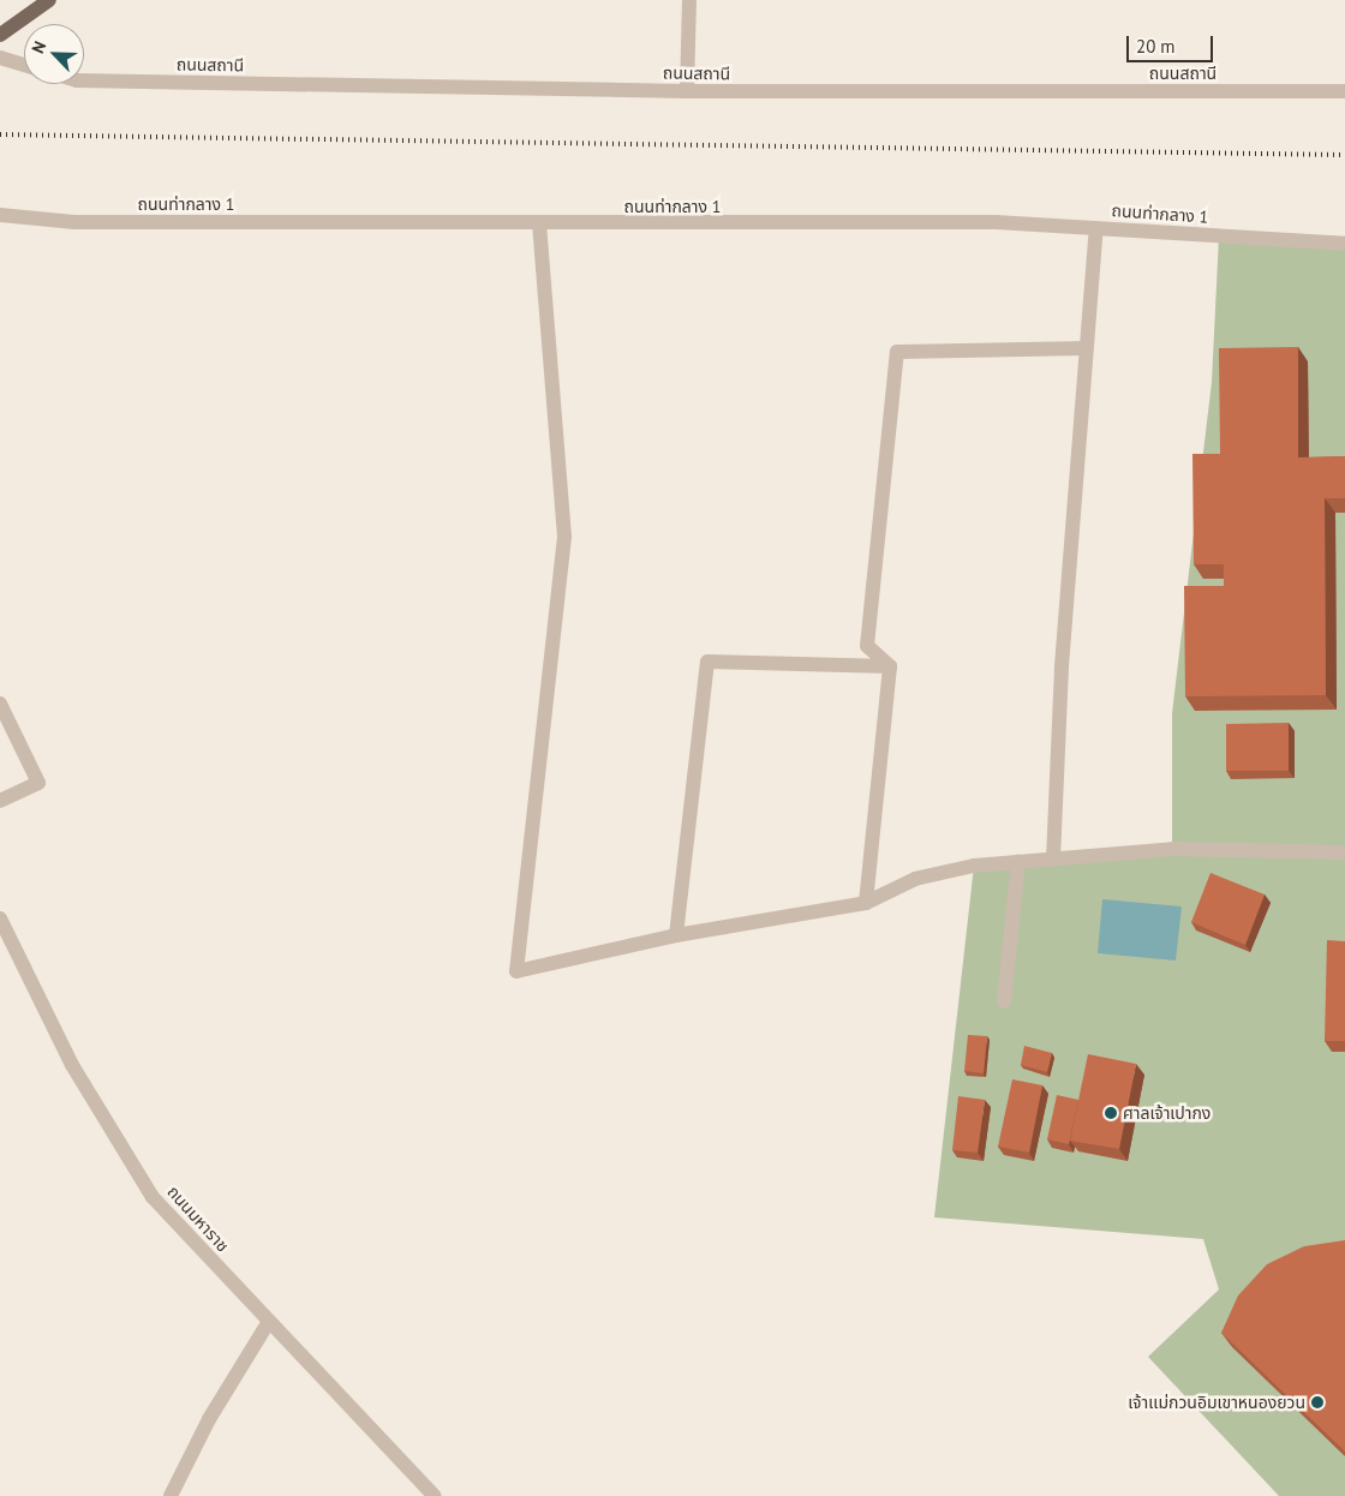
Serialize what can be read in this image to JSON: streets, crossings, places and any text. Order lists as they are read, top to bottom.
{
  "streets": {
    "street": ["ถนนสถานี", "ถนนท่ากลาง 1", "ถนนมหาราช"]
  },
  "places": ["ศาลเจ้าเปากง", "เจ้าเเม่กวนอิมเขาหนองยวน"],
  "scale_bar": "20 m",
  "north": "top left"
}
